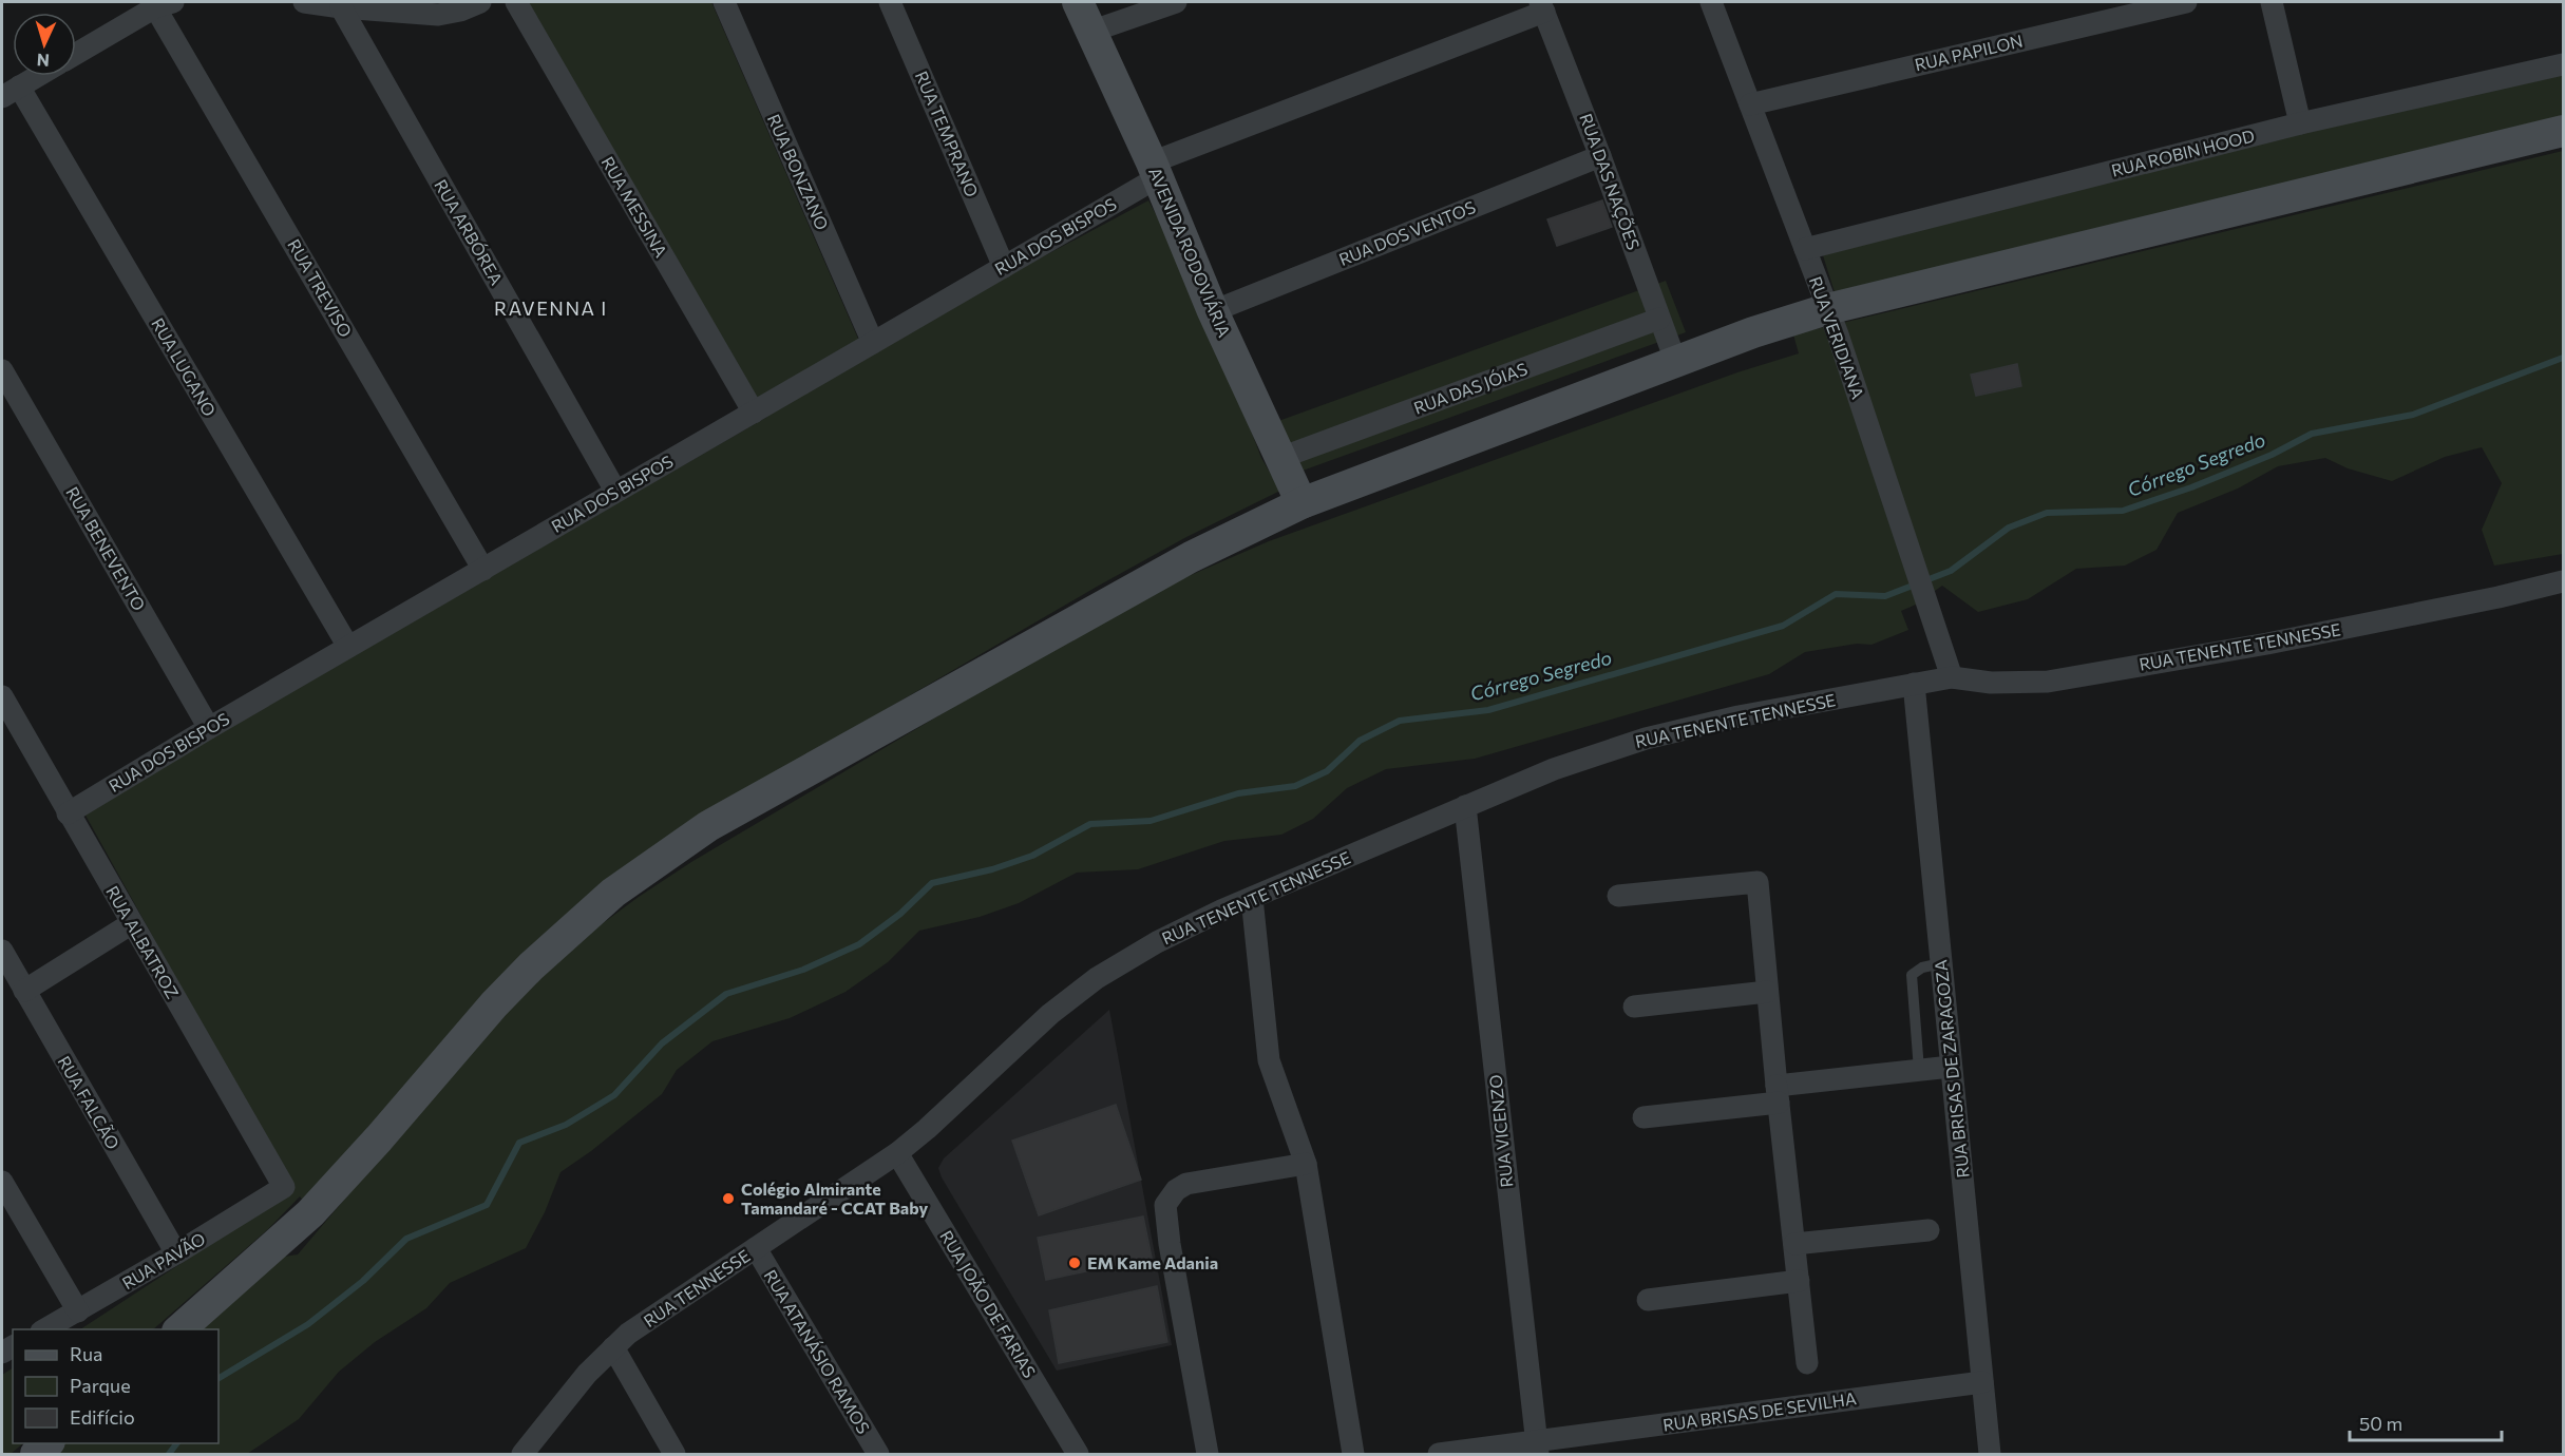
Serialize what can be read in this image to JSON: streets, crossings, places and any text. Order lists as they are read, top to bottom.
{
  "streets": {
    "main road": ["AVENIDA RODOVIÁRIA"],
    "street": [
      "RUA PAPILON",
      "RUA TEMPRANO",
      "RUA ROBIN HOOD",
      "RUA BONZANO",
      "RUA DAS NAÇÕES",
      "RUA MESSINA",
      "RUA ARBÓREA",
      "RUA DOS VENTOS",
      "RUA DOS BISPOS",
      "RUA TREVISO",
      "RUA VERIDIANA",
      "RUA LUGANO",
      "RUA DAS JÓIAS",
      "RUA BENEVENTO",
      "RUA TENENTE TENNESSE",
      "RUA ALBATROZ",
      "RUA BRISAS DE ZARAGOZA",
      "RUA FALCÃO",
      "RUA VICENZO",
      "RUA PAVÃO",
      "RUA TENNESSE",
      "RUA JOÃO DE FARIAS",
      "RUA ATANÁSIO RAMOS",
      "RUA BRISAS DE SEVILHA"
    ]
  },
  "crossings": [
    ["RUA PAPILON", "RUA VERIDIANA"],
    ["RUA TEMPRANO", "RUA DOS BISPOS"],
    ["RUA ROBIN HOOD", "RUA VERIDIANA"],
    ["RUA BONZANO", "RUA DOS BISPOS"],
    ["RUA DAS NAÇÕES", "RUA DOS VENTOS"],
    ["RUA DAS NAÇÕES", "RUA DOS BISPOS"],
    ["RUA DAS NAÇÕES", "RUA DAS JÓIAS"],
    ["RUA MESSINA", "RUA DOS BISPOS"],
    ["RUA ARBÓREA", "RUA DOS BISPOS"],
    ["RUA DOS VENTOS", "AVENIDA RODOVIÁRIA"],
    ["RUA DOS BISPOS", "AVENIDA RODOVIÁRIA"],
    ["RUA DOS BISPOS", "RUA TREVISO"],
    ["RUA DOS BISPOS", "RUA LUGANO"],
    ["RUA DOS BISPOS", "RUA BENEVENTO"],
    ["RUA DOS BISPOS", "RUA ALBATROZ"],
    ["AVENIDA RODOVIÁRIA", "RUA DAS JÓIAS"],
    ["RUA VERIDIANA", "RUA TENENTE TENNESSE"],
    ["RUA TENENTE TENNESSE", "RUA BRISAS DE ZARAGOZA"],
    ["RUA TENENTE TENNESSE", "RUA VICENZO"],
    ["RUA TENENTE TENNESSE", "RUA TENNESSE"],
    ["RUA TENENTE TENNESSE", "RUA JOÃO DE FARIAS"],
    ["RUA ALBATROZ", "RUA PAVÃO"],
    ["RUA BRISAS DE ZARAGOZA", "RUA BRISAS DE SEVILHA"],
    ["RUA FALCÃO", "RUA PAVÃO"],
    ["RUA VICENZO", "RUA BRISAS DE SEVILHA"],
    ["RUA TENNESSE", "RUA JOÃO DE FARIAS"],
    ["RUA TENNESSE", "RUA ATANÁSIO RAMOS"]
  ],
  "districts": ["RAVENNA I"],
  "water": ["Córrego Segredo"],
  "places": ["Colégio Almirante Tamandaré - CCAT Baby", "EM Kame Adania"],
  "legend": ["Rua", "Parque", "Edifício"],
  "scale_bar": "50 m",
  "north": "bottom"
}
